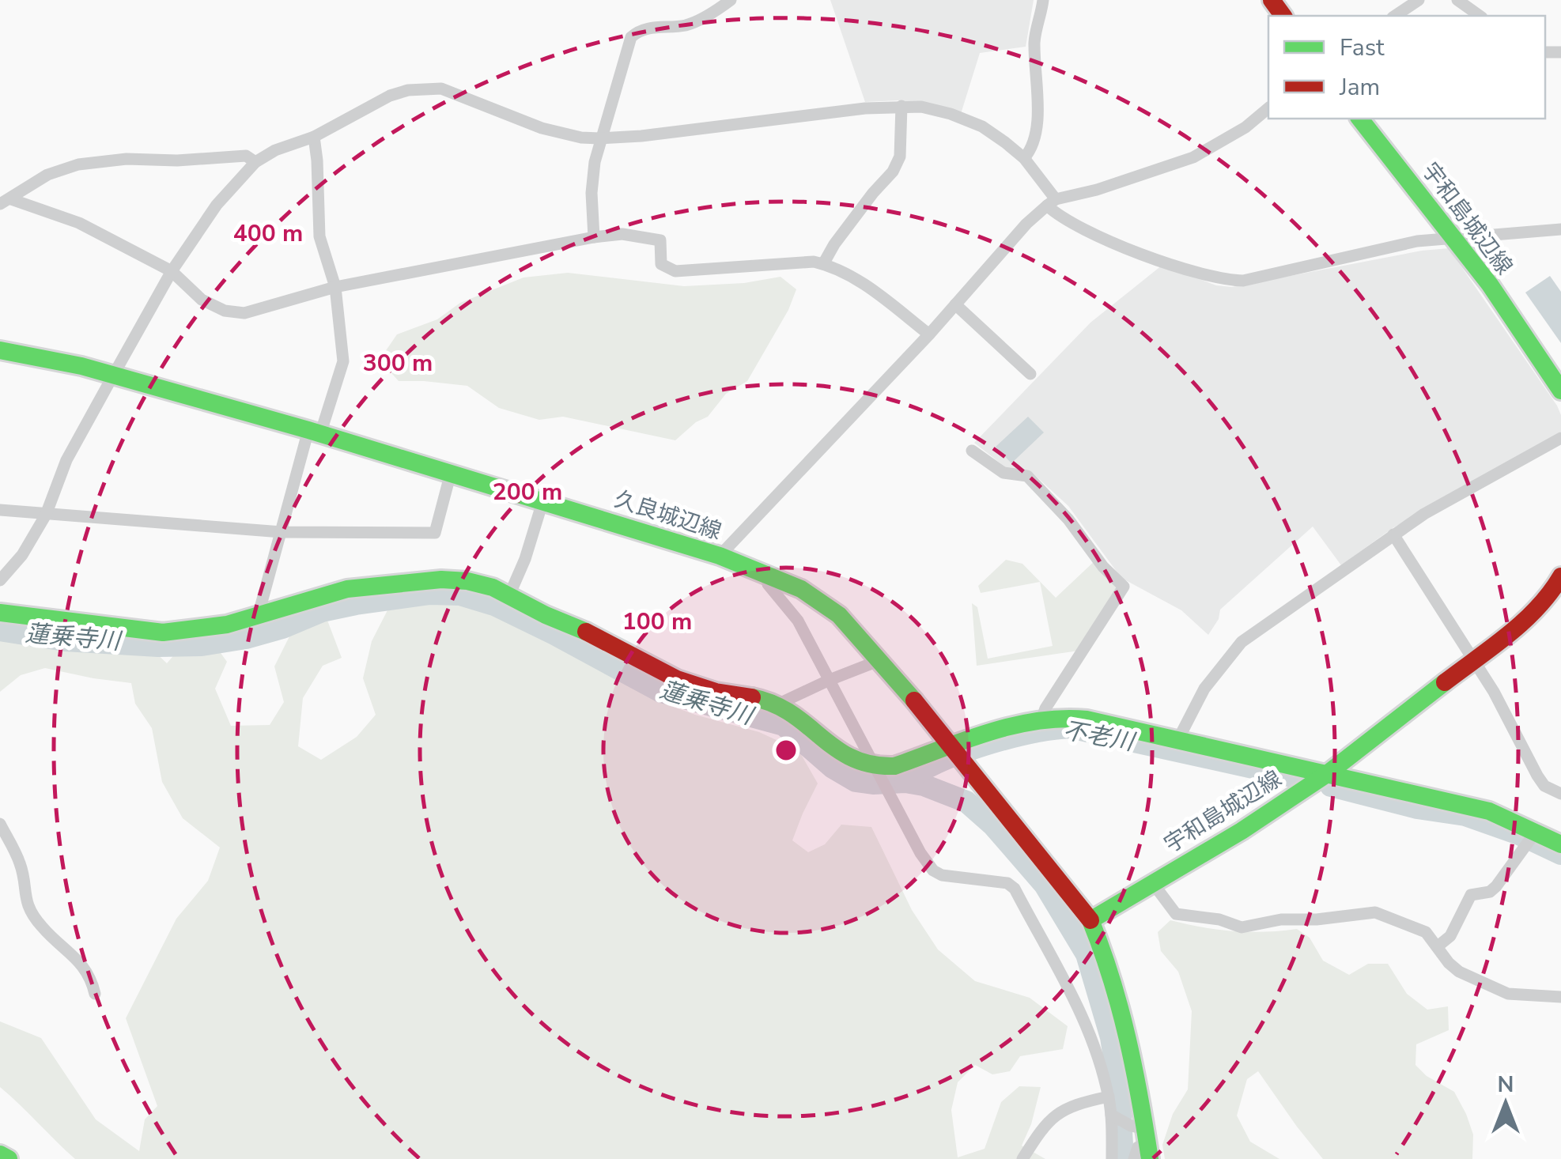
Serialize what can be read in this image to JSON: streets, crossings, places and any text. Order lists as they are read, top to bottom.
{
  "streets": {
    "main road": ["宇和島城辺線", "久良城辺線"]
  },
  "crossings": [
    ["宇和島城辺線", "久良城辺線"]
  ],
  "water": ["蓮乗寺川", "不老川"],
  "legend": ["Fast", "Jam"],
  "north": "top",
  "rings": [
    "400 m",
    "300 m",
    "200 m",
    "100 m"
  ]
}
